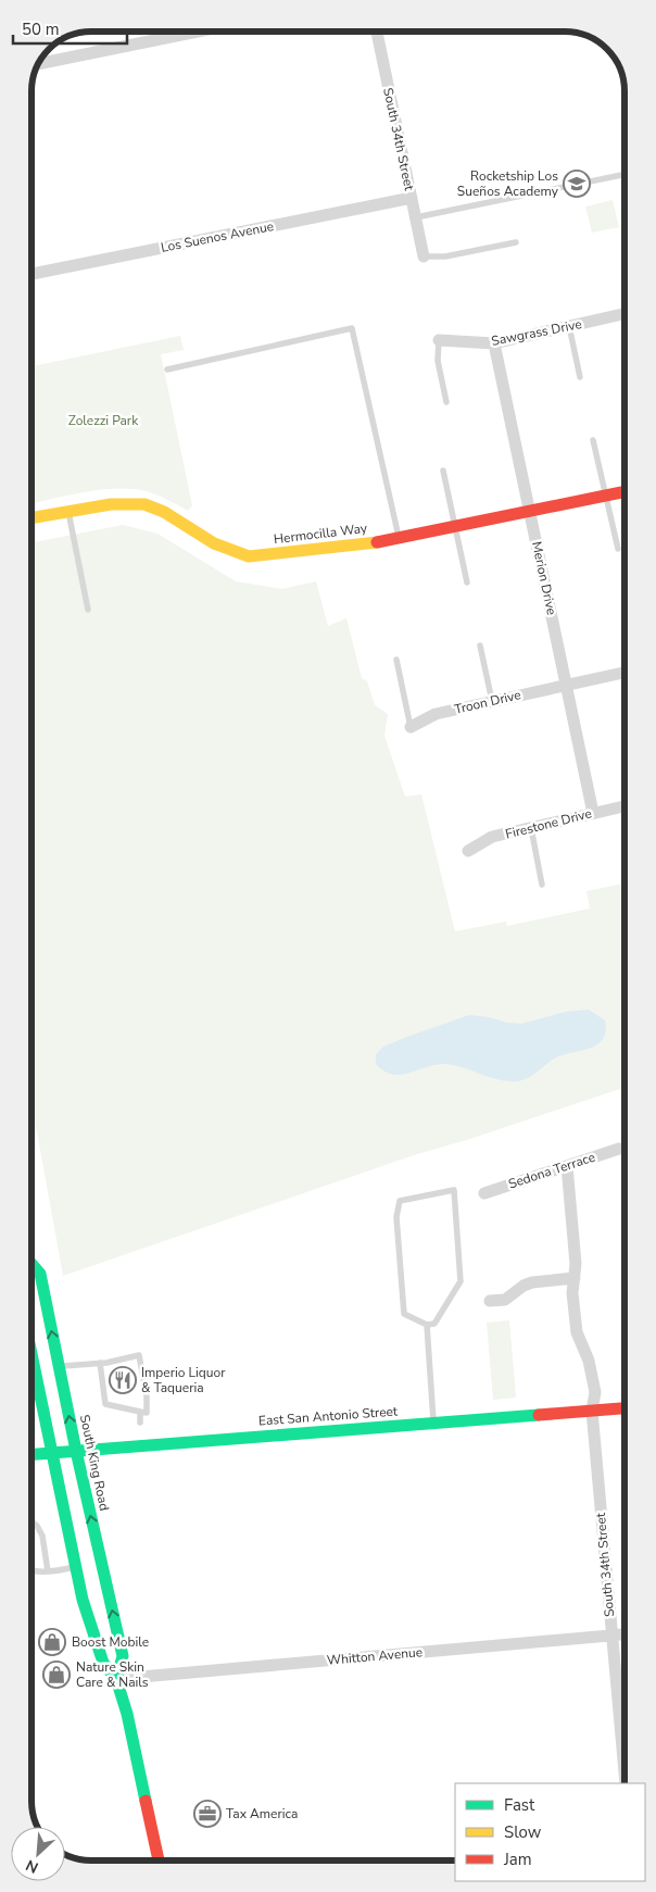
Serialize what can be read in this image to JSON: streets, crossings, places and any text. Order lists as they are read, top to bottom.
{
  "streets": {
    "street": [
      "South 34th Street",
      "Los Suenos Avenue",
      "Sawgrass Drive",
      "Hermocilla Way",
      "Merion Drive",
      "Troon Drive",
      "Firestone Drive",
      "Sedona Terrace",
      "East San Antonio Street",
      "South King Road",
      "Whitton Avenue"
    ]
  },
  "crossings": [
    ["South 34th Street", "Los Suenos Avenue"],
    ["South 34th Street", "Sedona Terrace"],
    ["South 34th Street", "East San Antonio Street"],
    ["South 34th Street", "Whitton Avenue"],
    ["Sawgrass Drive", "Merion Drive"],
    ["Hermocilla Way", "Merion Drive"],
    ["Merion Drive", "Troon Drive"],
    ["Merion Drive", "Firestone Drive"],
    ["East San Antonio Street", "South King Road"],
    ["South King Road", "Whitton Avenue"]
  ],
  "parks": ["Zolezzi Park"],
  "places": {
    "school or university": ["Rocketship Los Sueños Academy"],
    "restaurant": ["Imperio Liquor & Taqueria"],
    "shop": ["Boost Mobile", "Nature Skin Care & Nails"],
    "office": ["Tax America"]
  },
  "legend": ["Fast", "Slow", "Jam"],
  "scale_bar": "50 m",
  "north": "bottom left"
}
